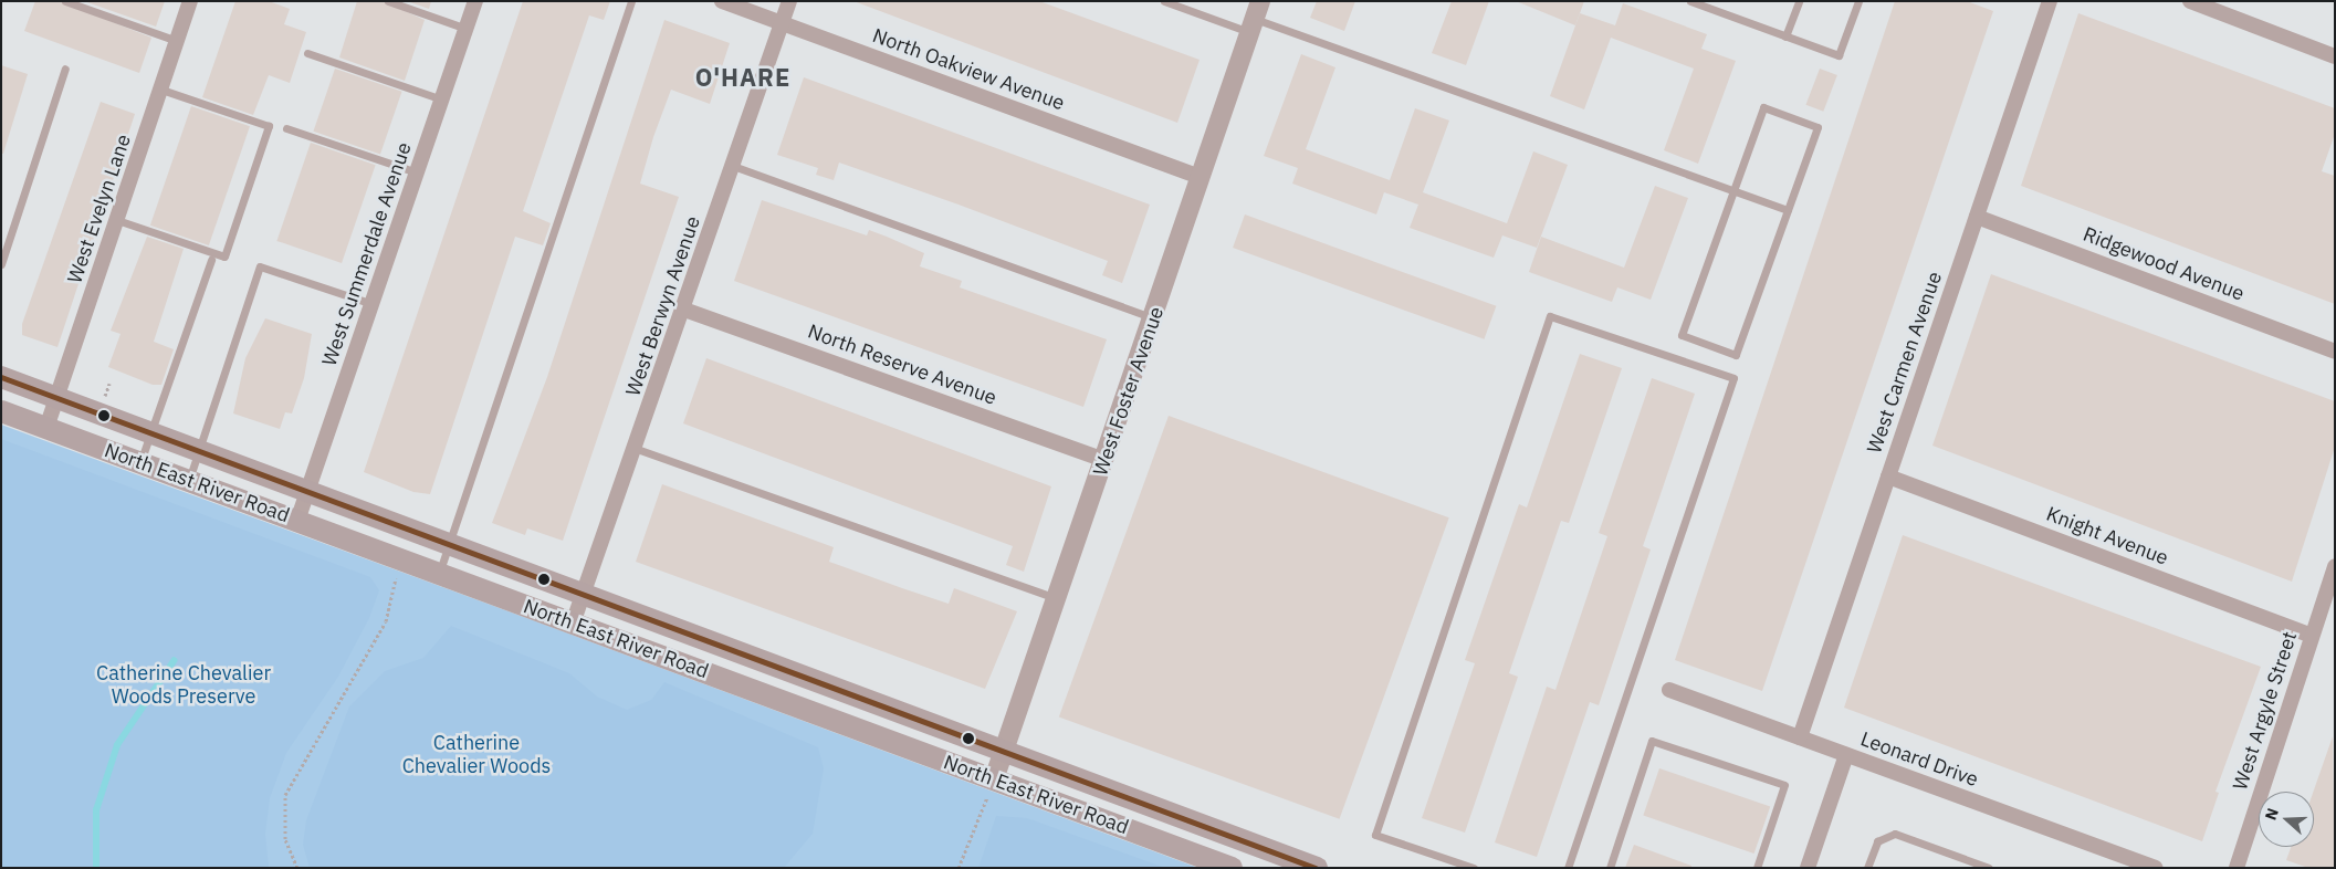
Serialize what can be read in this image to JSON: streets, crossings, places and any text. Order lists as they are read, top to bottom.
{
  "streets": {
    "main road": ["North East River Road"],
    "street": [
      "North Oakview Avenue",
      "West Evelyn Lane",
      "West Summerdale Avenue",
      "Ridgewood Avenue",
      "West Berwyn Avenue",
      "West Carmen Avenue",
      "North Reserve Avenue",
      "West Foster Avenue",
      "Knight Avenue",
      "West Argyle Street",
      "Leonard Drive"
    ]
  },
  "crossings": [
    ["North Oakview Avenue", "West Berwyn Avenue"],
    ["North Oakview Avenue", "West Foster Avenue"],
    ["West Evelyn Lane", "North East River Road"],
    ["West Summerdale Avenue", "North East River Road"],
    ["Ridgewood Avenue", "West Carmen Avenue"],
    ["West Berwyn Avenue", "North Reserve Avenue"],
    ["West Berwyn Avenue", "North East River Road"],
    ["West Carmen Avenue", "Knight Avenue"],
    ["West Carmen Avenue", "Leonard Drive"],
    ["North Reserve Avenue", "West Foster Avenue"],
    ["West Foster Avenue", "North East River Road"],
    ["Knight Avenue", "West Argyle Street"]
  ],
  "districts": ["O'HARE"],
  "parks": ["Catherine Chevalier Woods Preserve", "Catherine Chevalier Woods"],
  "north": "left"
}
